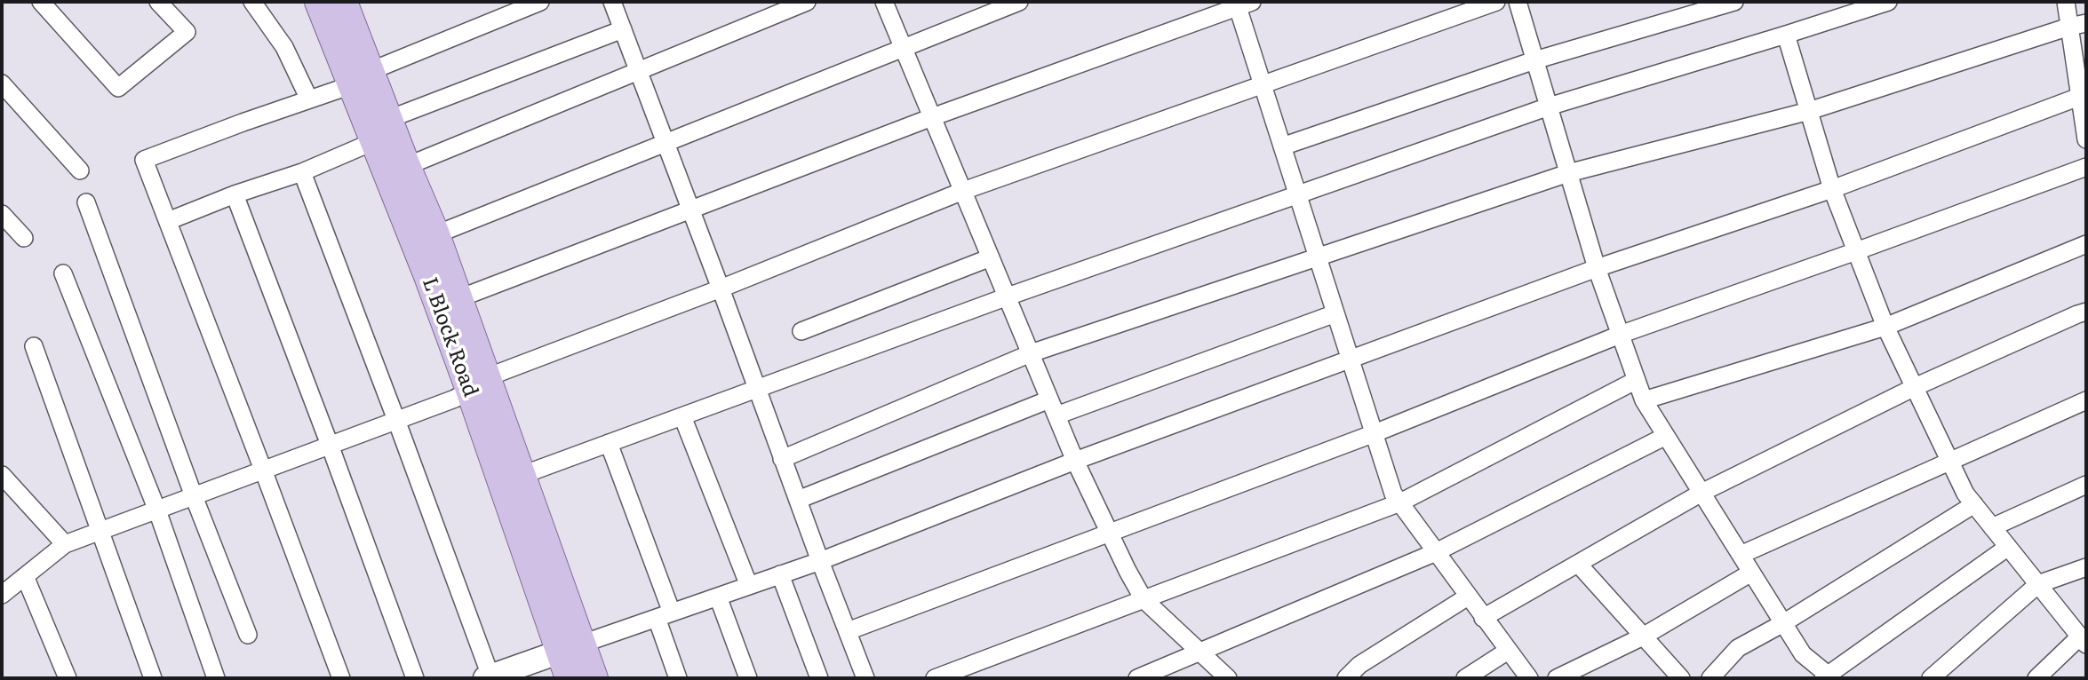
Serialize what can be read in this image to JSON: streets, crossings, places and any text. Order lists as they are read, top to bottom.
{
  "streets": {
    "main road": ["L Block Road"]
  }
}
